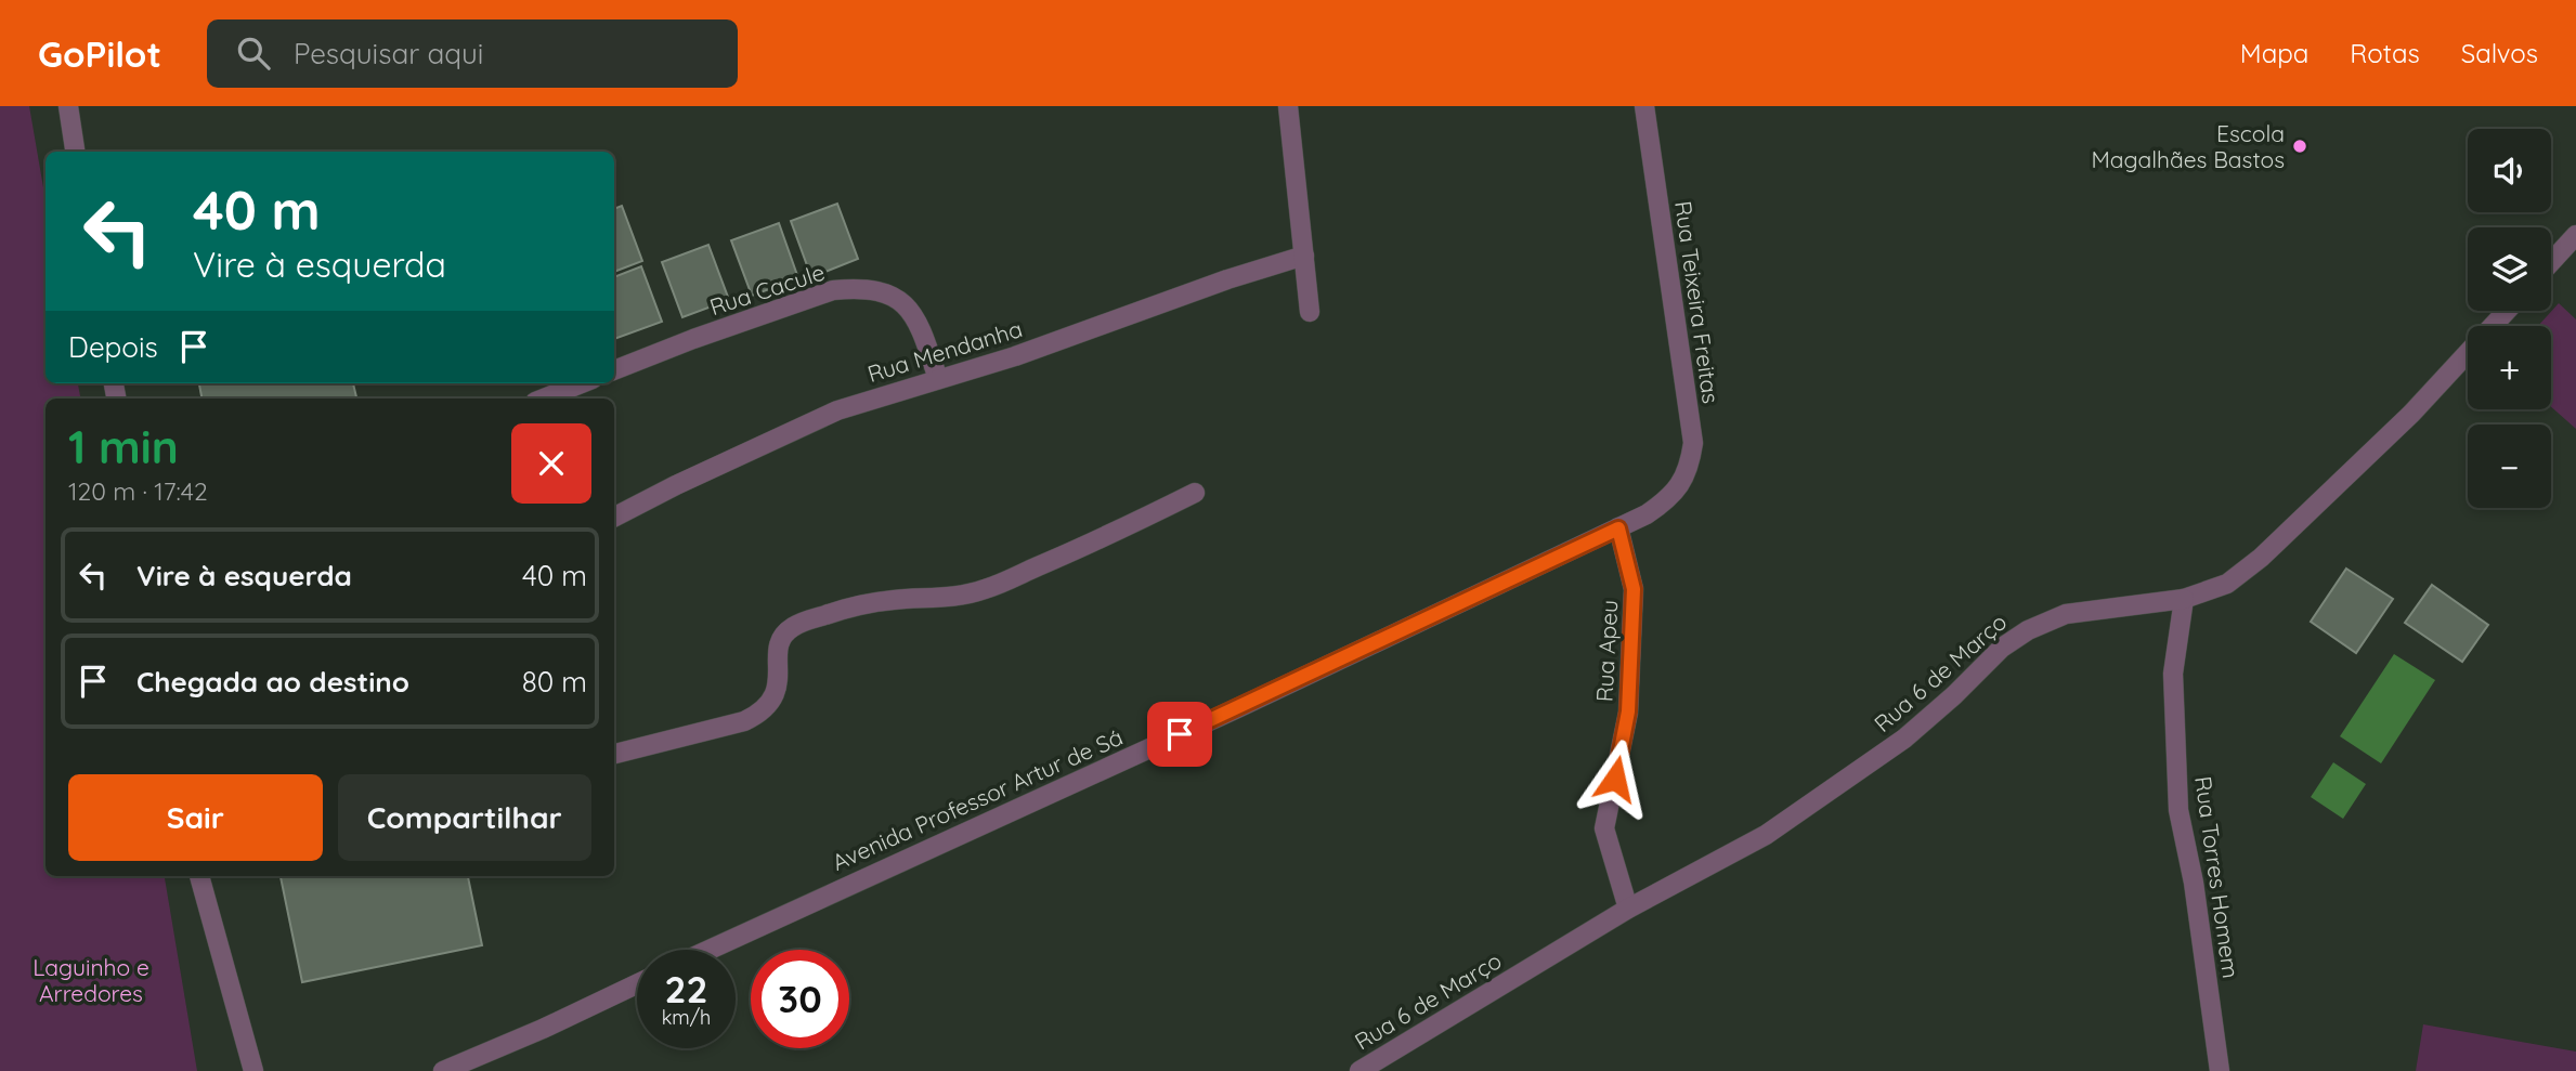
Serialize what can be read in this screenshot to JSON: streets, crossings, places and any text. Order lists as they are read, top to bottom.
{
  "streets": {
    "street": [
      "Rua Cacule",
      "Rua Teixeira Freitas",
      "Rua Mendanha",
      "Rua Apeu",
      "Rua 6 de Março",
      "Avenida Professor Artur de Sá",
      "Rua Torres Homem"
    ]
  },
  "crossings": [
    ["Rua Cacule", "Rua Mendanha"],
    ["Rua Teixeira Freitas", "Avenida Professor Artur de Sá"],
    ["Rua Apeu", "Rua 6 de Março"],
    ["Rua Apeu", "Avenida Professor Artur de Sá"],
    ["Rua 6 de Março", "Rua Torres Homem"]
  ],
  "parks": ["Laguinho e Arredores"],
  "places": ["Escola Magalhães Bastos"],
  "page": {
    "header": "GoPilot",
    "search": "Pesquisar aqui",
    "nav": ["Mapa", "Rotas", "Salvos"],
    "map_buttons": ["+", "−"],
    "turn": ["40 m", "Vire à esquerda"],
    "then": "Depois",
    "heading": ["1 min", "120 m · 17:42"],
    "list": [
      {
        "name": "Vire à esquerda",
        "value": "40 m"
      },
      {
        "name": "Chegada ao destino",
        "value": "80 m"
      }
    ],
    "buttons": ["Sair", "Compartilhar"],
    "speed": "22 km/h",
    "limit": "30"
  }
}
